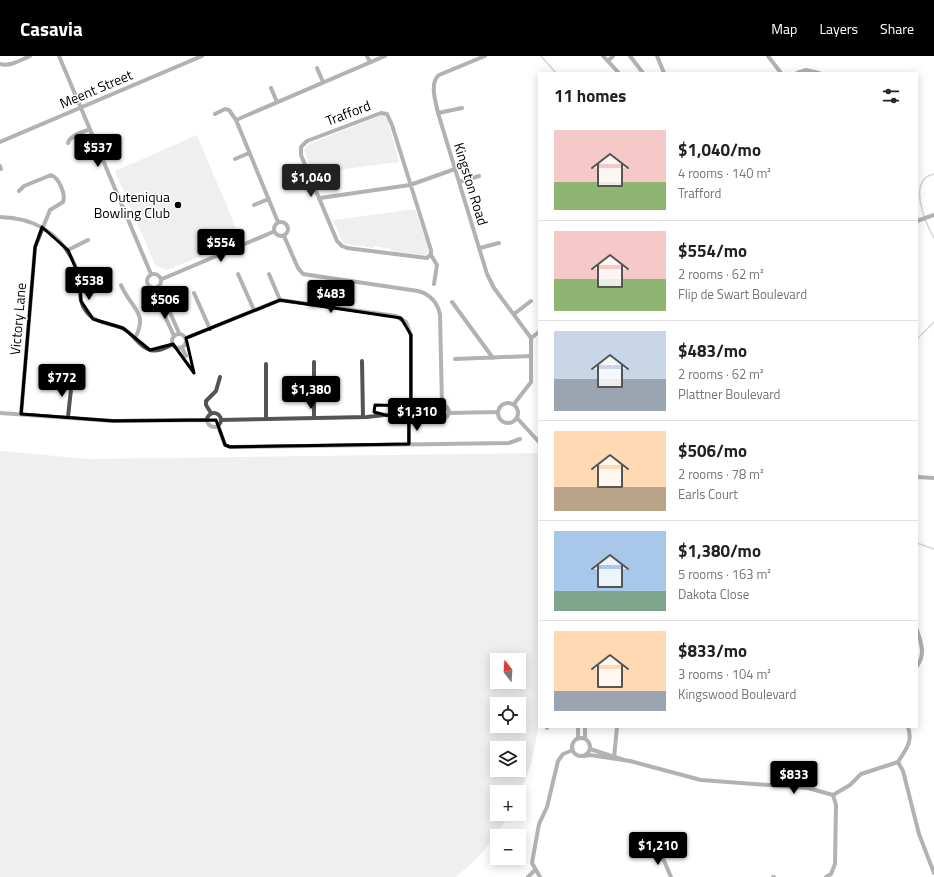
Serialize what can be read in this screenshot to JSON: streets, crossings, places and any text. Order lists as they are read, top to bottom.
{
  "streets": {
    "street": [
      "Meent Street",
      "Trafford",
      "Kingston Road",
      "Victory Lane"
    ]
  },
  "places": ["Outeniqua Bowling Club"],
  "north": "top",
  "page": {
    "header": "Casavia",
    "nav": ["Map", "Layers", "Share"],
    "heading": "11 homes",
    "list": [
      {
        "name": "$1,040/mo",
        "note": "4 rooms · 140 m² · Trafford"
      },
      {
        "name": "$554/mo",
        "note": "2 rooms · 62 m² · Flip de Swart Boulevard"
      },
      {
        "name": "$483/mo",
        "note": "2 rooms · 62 m² · Plattner Boulevard"
      },
      {
        "name": "$506/mo",
        "note": "2 rooms · 78 m² · Earls Court"
      },
      {
        "name": "$1,380/mo",
        "note": "5 rooms · 163 m² · Dakota Close"
      },
      {
        "name": "$833/mo",
        "note": "3 rooms · 104 m² · Kingswood Boulevard"
      }
    ],
    "price": [
      "$537",
      "$1,040",
      "$554",
      "$538",
      "$483",
      "$506",
      "$772",
      "$1,380",
      "$1,310",
      "$833",
      "$1,210"
    ],
    "map_buttons": ["+", "−"]
  }
}
